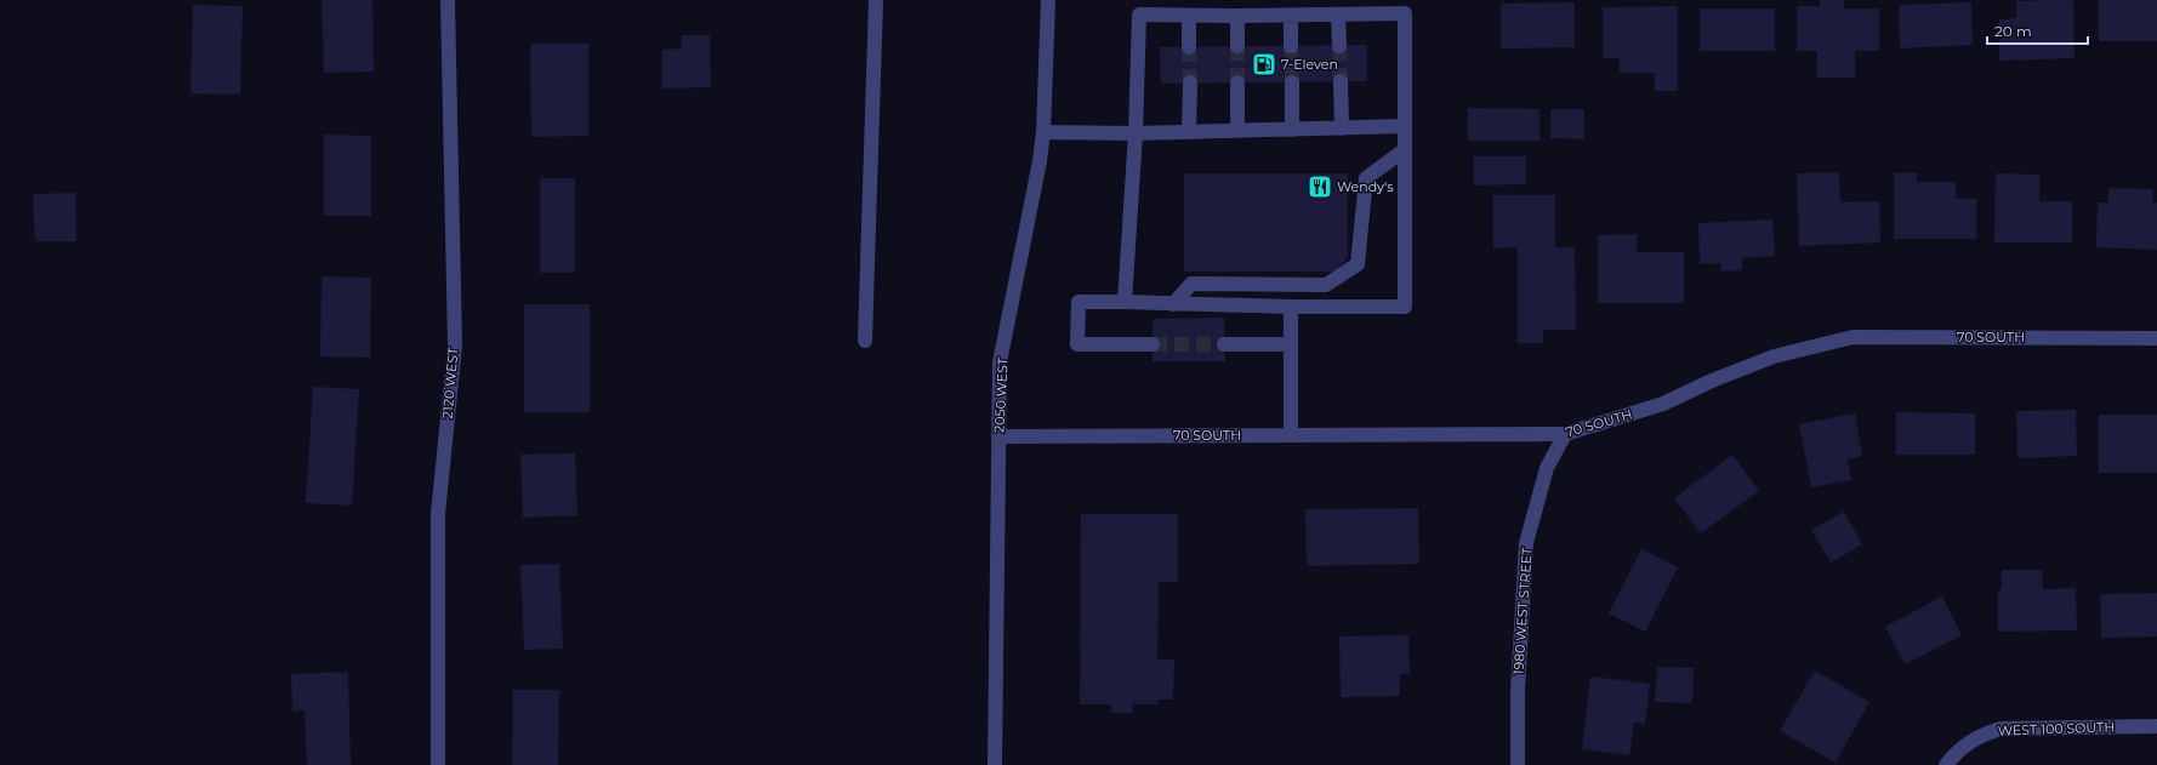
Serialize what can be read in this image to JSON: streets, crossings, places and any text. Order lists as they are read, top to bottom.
{
  "streets": {
    "street": [
      "70 SOUTH",
      "2120 WEST",
      "2050 WEST",
      "1980 WEST STREET",
      "WEST 100 SOUTH"
    ]
  },
  "crossings": [
    ["70 SOUTH", "2050 WEST"],
    ["70 SOUTH", "1980 WEST STREET"]
  ],
  "places": {
    "fuel station": ["7-Eleven"],
    "restaurant": ["Wendy's"]
  },
  "scale_bar": "20 m"
}
